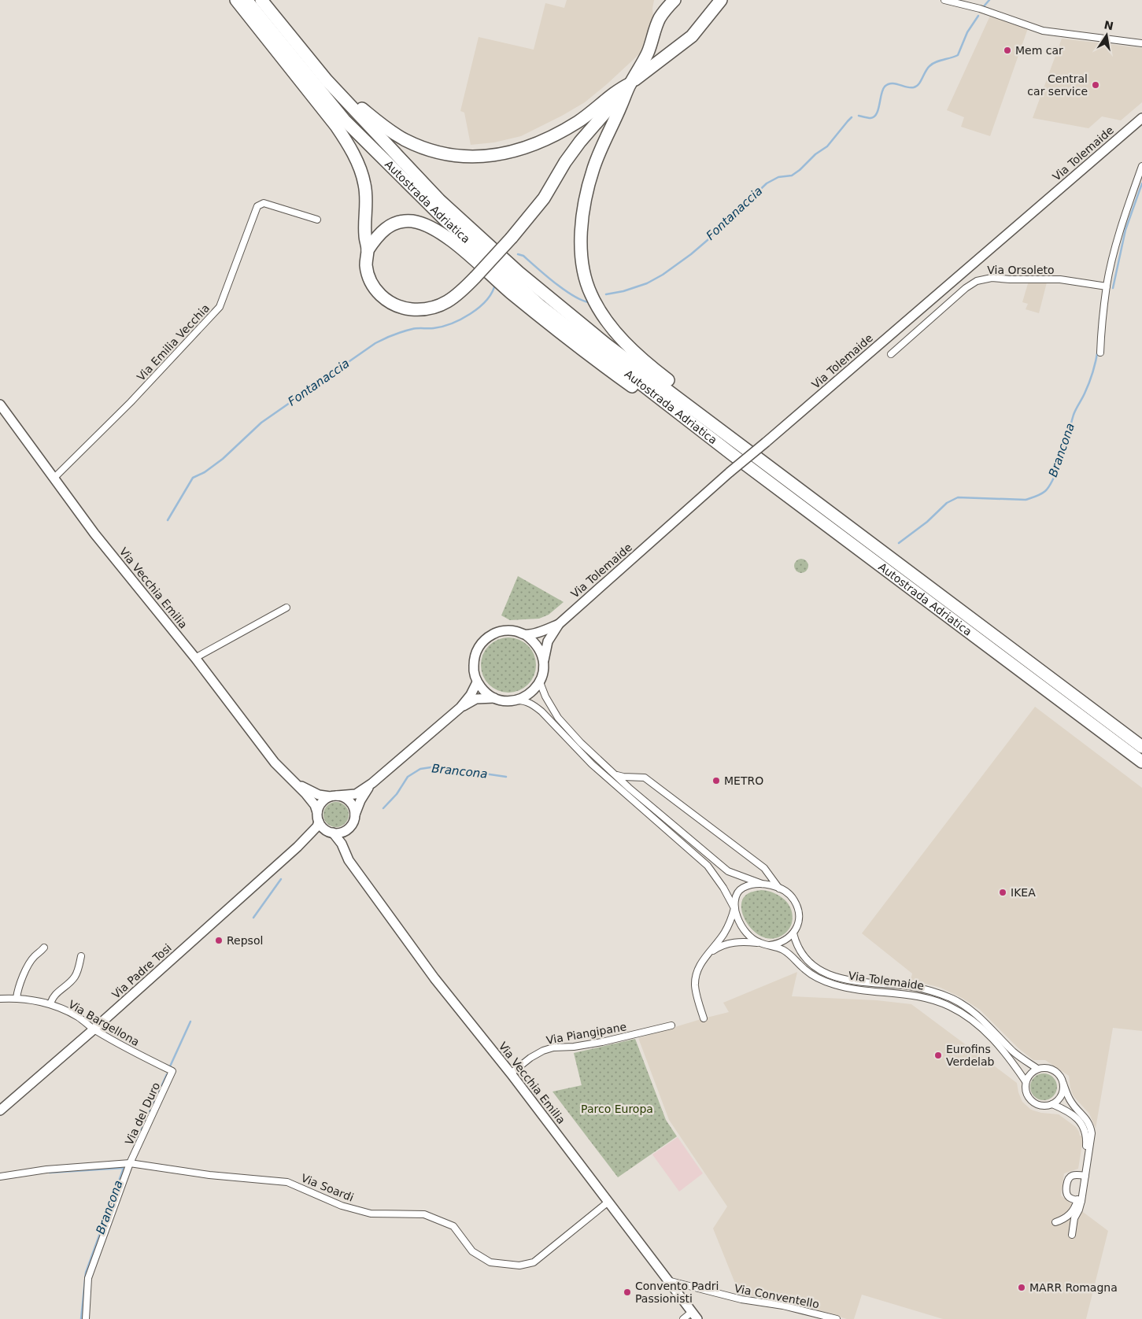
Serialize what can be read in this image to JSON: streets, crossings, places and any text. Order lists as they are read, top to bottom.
{
  "streets": {
    "highway": ["Autostrada Adriatica"],
    "main road": ["Via Tolemaide", "Via Vecchia Emilia", "Via Padre Tosi"],
    "street": [
      "Via Orsoleto",
      "Via Emilia Vecchia",
      "Via Bargellona",
      "Via Piangipane",
      "Via del Duro",
      "Via Soardi",
      "Via Conventello"
    ]
  },
  "crossings": [
    ["Via Emilia Vecchia", "Via Vecchia Emilia"],
    ["Via Vecchia Emilia", "Via Piangipane"],
    ["Via Vecchia Emilia", "Via Soardi"],
    ["Via Vecchia Emilia", "Via Conventello"],
    ["Via Padre Tosi", "Via Bargellona"],
    ["Via Bargellona", "Via del Duro"],
    ["Via del Duro", "Via Soardi"]
  ],
  "water": ["Fontanaccia", "Brancona"],
  "parks": ["Parco Europa"],
  "places": [
    "Mem car",
    "Central car service",
    "METRO",
    "IKEA",
    "Repsol",
    "Eurofins Verdelab",
    "MARR Romagna",
    "Convento Padri Passionisti"
  ],
  "north": "top"
}
